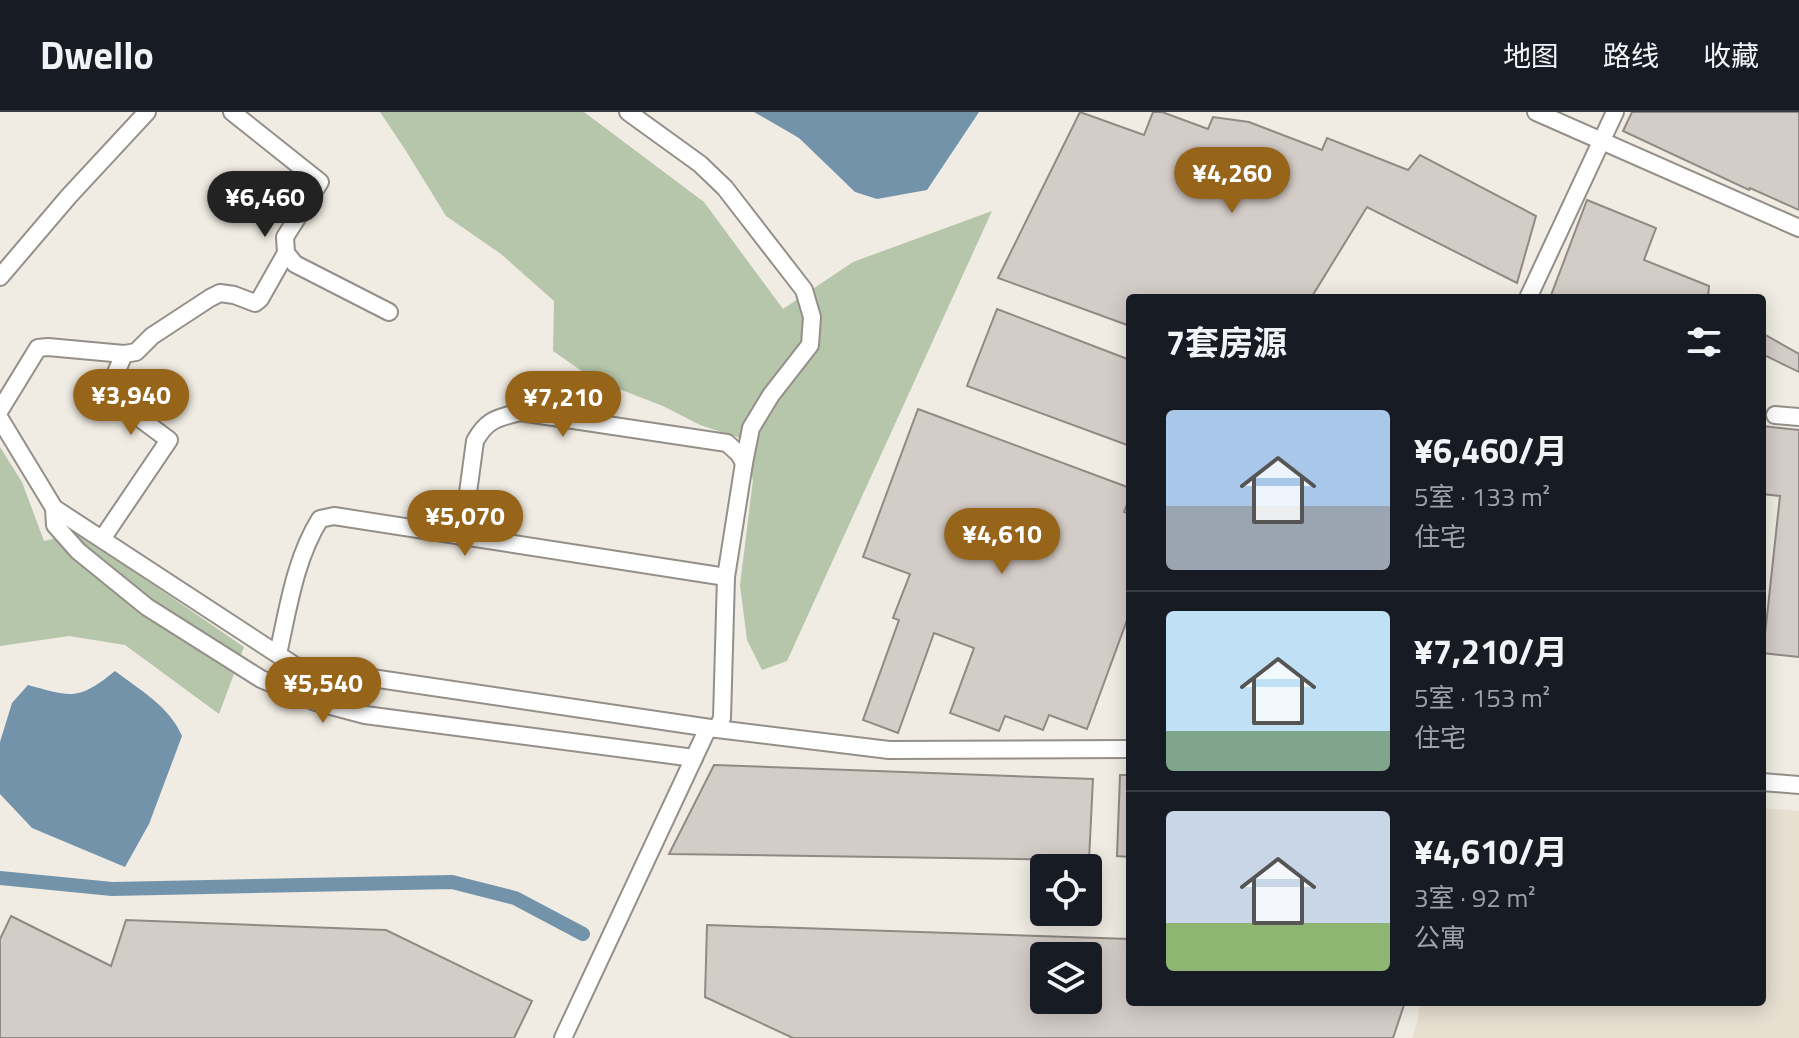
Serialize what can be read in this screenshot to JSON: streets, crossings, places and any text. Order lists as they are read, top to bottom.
{
  "page": {
    "header": "Dwello",
    "nav": ["地图", "路线", "收藏"],
    "price": [
      "¥4,260",
      "¥6,460",
      "¥3,940",
      "¥7,210",
      "¥5,070",
      "¥4,610",
      "¥5,540"
    ],
    "heading": "7套房源",
    "list": [
      {
        "name": "¥6,460/月",
        "note": "5室 · 133 m² · 住宅"
      },
      {
        "name": "¥7,210/月",
        "note": "5室 · 153 m² · 住宅"
      },
      {
        "name": "¥4,610/月",
        "note": "3室 · 92 m² · 公寓"
      }
    ]
  }
}
